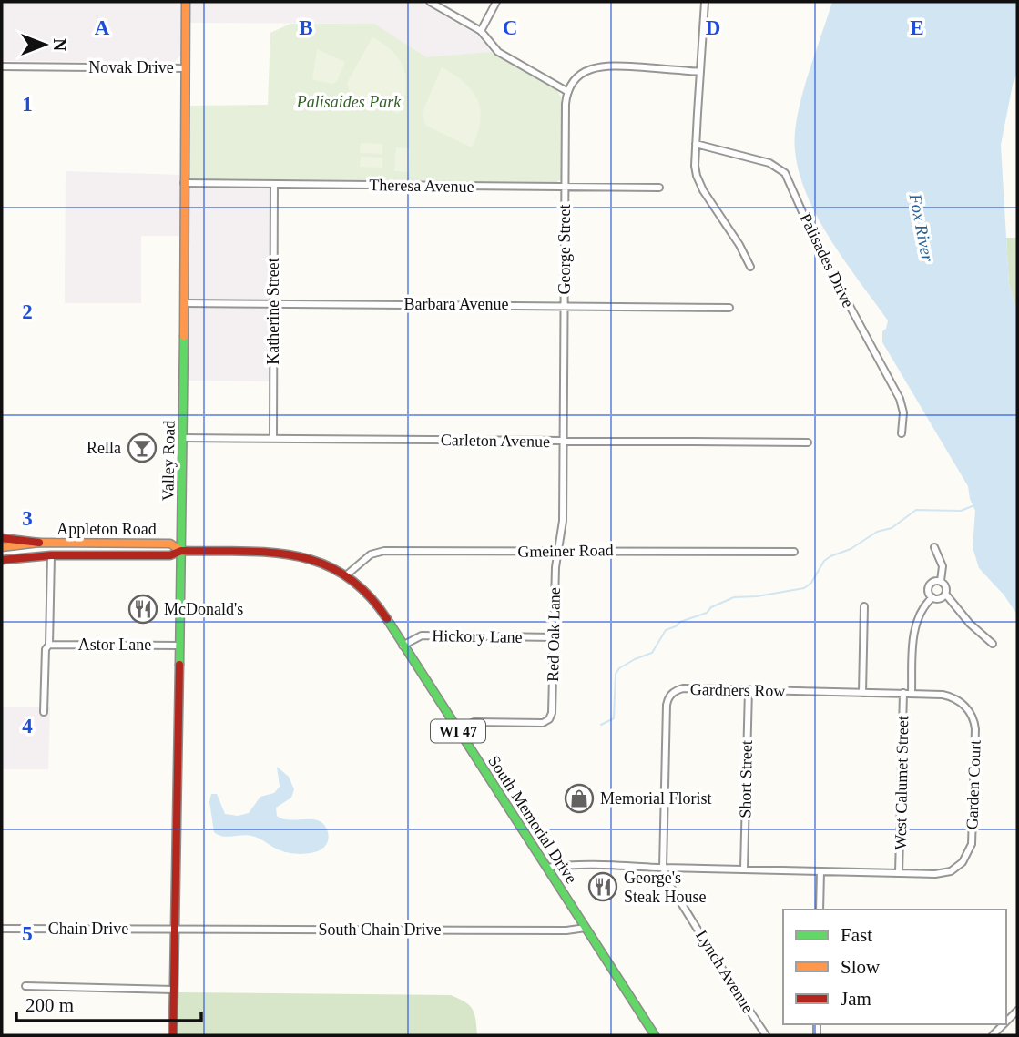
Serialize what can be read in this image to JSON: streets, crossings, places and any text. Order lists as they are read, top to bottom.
{
  "streets": {
    "main road": [
      "Valley Road",
      "Appleton Road",
      "WI 47",
      "South Memorial Drive"
    ],
    "street": [
      "Novak Drive",
      "Theresa Avenue",
      "George Street",
      "Palisades Drive",
      "Barbara Avenue",
      "Katherine Street",
      "Carleton Avenue",
      "Gmeiner Road",
      "Red Oak Lane",
      "Hickory Lane",
      "Astor Lane",
      "Gardners Row",
      "Short Street",
      "West Calumet Street",
      "Garden Court",
      "Chain Drive",
      "South Chain Drive",
      "Lynch Avenue"
    ]
  },
  "crossings": [
    ["Novak Drive", "Valley Road"],
    ["Theresa Avenue", "George Street"],
    ["Theresa Avenue", "Katherine Street"],
    ["Theresa Avenue", "Valley Road"],
    ["George Street", "Barbara Avenue"],
    ["George Street", "Carleton Avenue"],
    ["George Street", "Gmeiner Road"],
    ["George Street", "Red Oak Lane"],
    ["Barbara Avenue", "Katherine Street"],
    ["Barbara Avenue", "Valley Road"],
    ["Katherine Street", "Carleton Avenue"],
    ["Carleton Avenue", "Valley Road"],
    ["Valley Road", "Appleton Road"],
    ["Valley Road", "Astor Lane"],
    ["Valley Road", "South Memorial Drive"],
    ["Valley Road", "Chain Drive"],
    ["Valley Road", "South Chain Drive"],
    ["Appleton Road", "South Memorial Drive"],
    ["Gmeiner Road", "Red Oak Lane"],
    ["Gmeiner Road", "South Memorial Drive"],
    ["Red Oak Lane", "Hickory Lane"],
    ["Red Oak Lane", "South Memorial Drive"],
    ["Hickory Lane", "South Memorial Drive"],
    ["Gardners Row", "Short Street"],
    ["Gardners Row", "West Calumet Street"],
    ["Gardners Row", "Garden Court"],
    ["Gardners Row", "Lynch Avenue"],
    ["West Calumet Street", "Garden Court"],
    ["South Memorial Drive", "South Chain Drive"],
    ["Chain Drive", "South Chain Drive"]
  ],
  "water": ["Fox River"],
  "parks": ["Palisaides Park"],
  "places": {
    "bar": ["Rella"],
    "restaurant": ["McDonald's", "George's Steak House"],
    "shop": ["Memorial Florist"]
  },
  "legend": ["Fast", "Slow", "Jam"],
  "scale_bar": "200 m",
  "north": "right",
  "grid": {
    "columns": [
      "A",
      "B",
      "C",
      "D",
      "E"
    ],
    "rows": [
      "1",
      "2",
      "3",
      "4",
      "5"
    ]
  }
}
